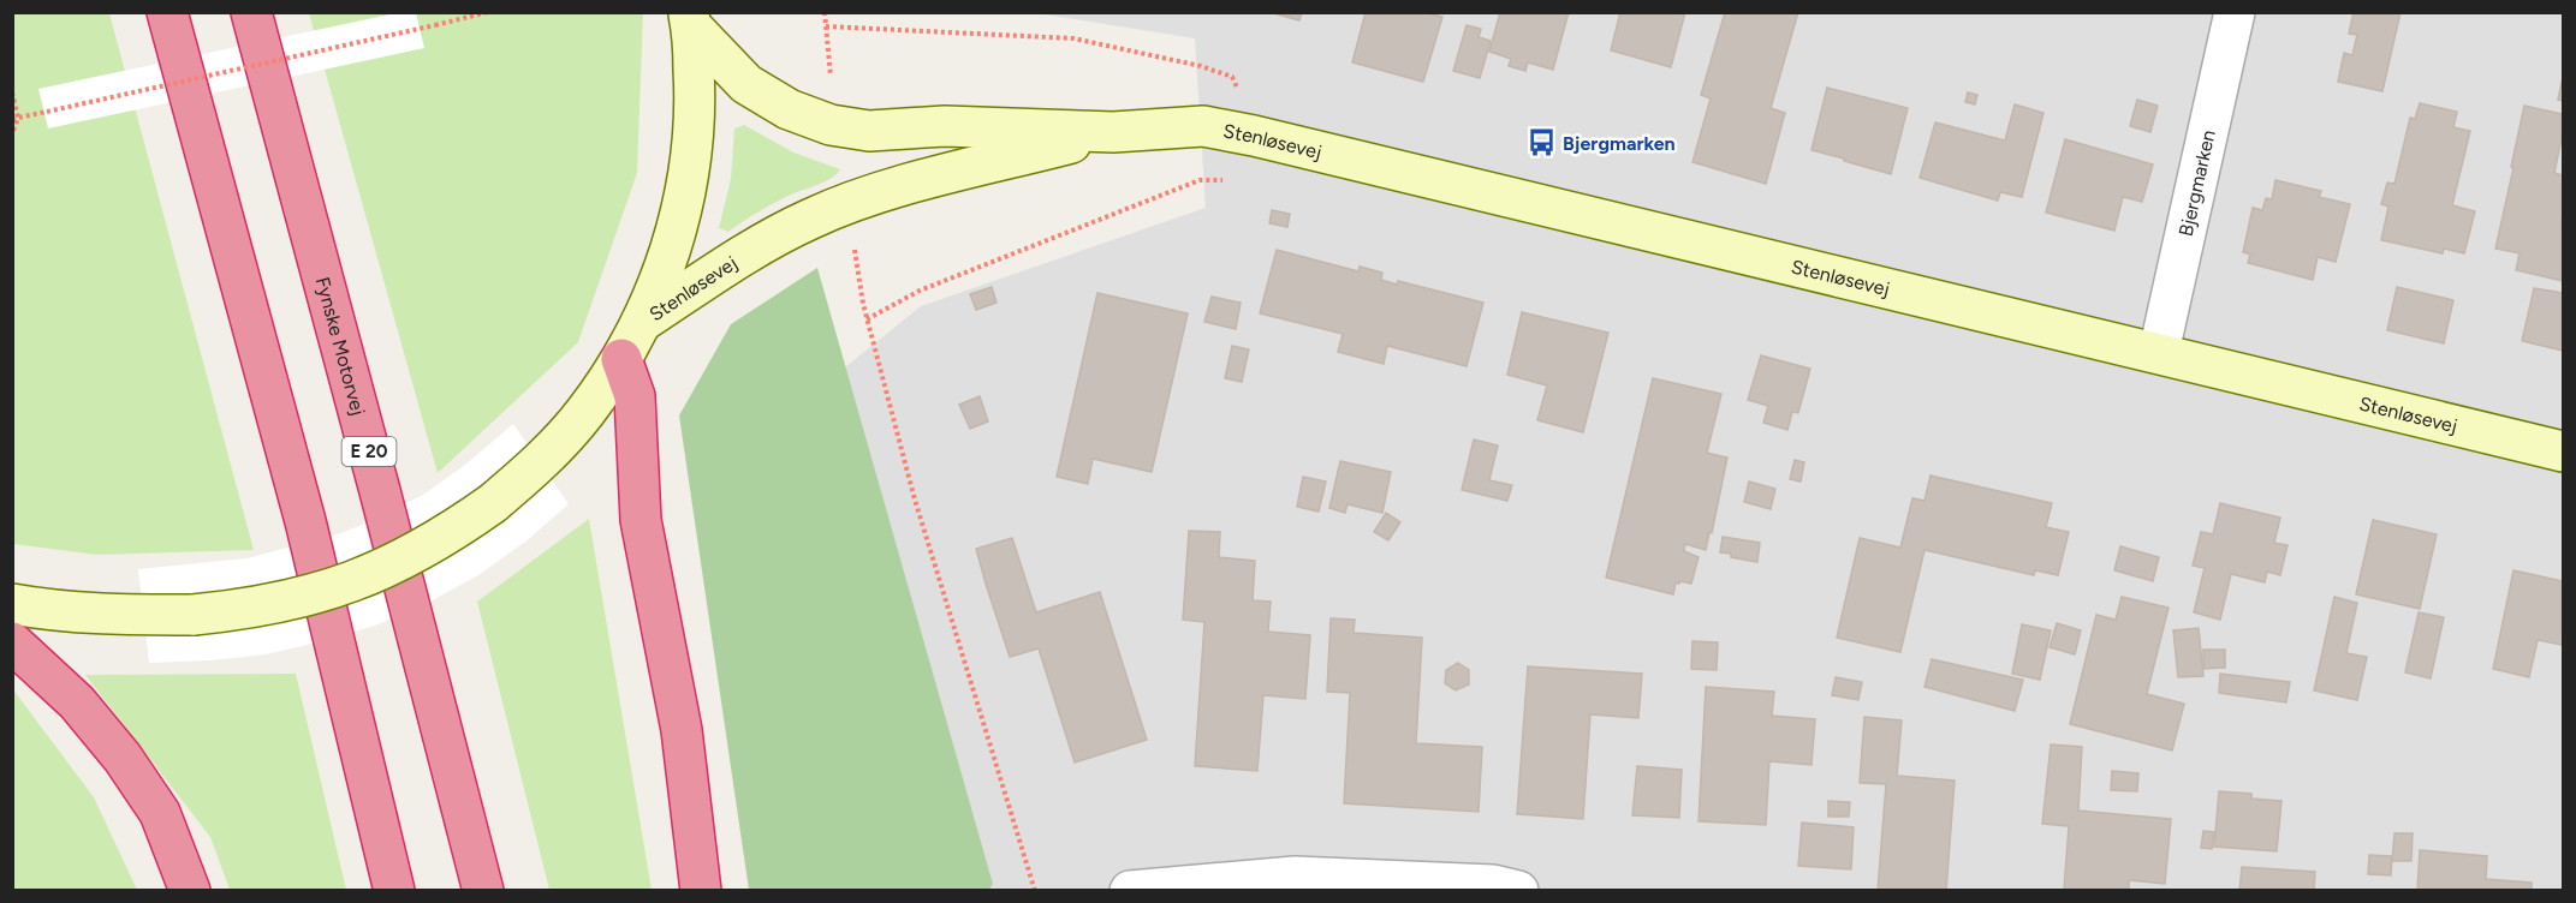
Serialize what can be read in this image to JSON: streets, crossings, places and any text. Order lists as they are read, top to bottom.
{
  "streets": {
    "highway": ["Fynske Motorvej", "E 20"],
    "street": ["Stenløsevej", "Bjergmarken"]
  },
  "crossings": [
    ["Stenløsevej", "Bjergmarken"]
  ],
  "places": {
    "bus stop": ["Bjergmarken"]
  }
}
